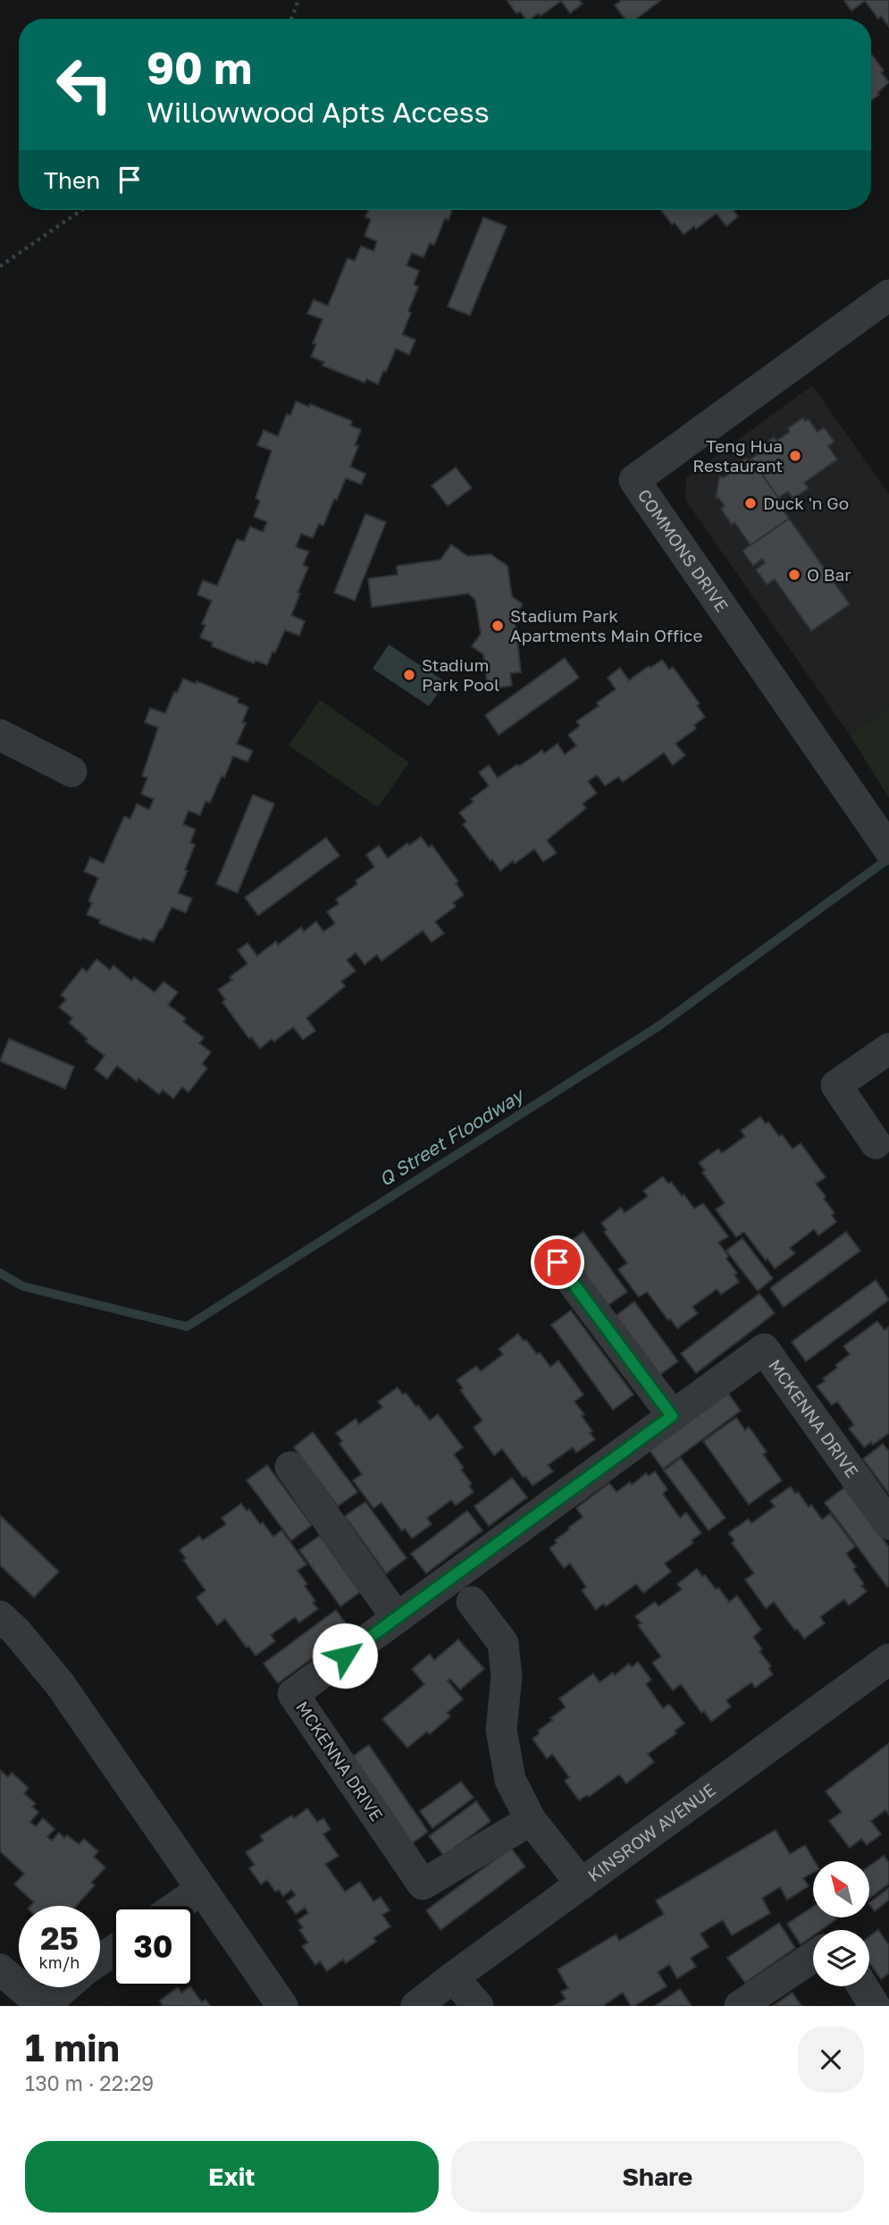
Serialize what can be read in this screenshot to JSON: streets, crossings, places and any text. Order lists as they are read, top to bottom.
{
  "streets": {
    "street": ["COMMONS DRIVE", "MCKENNA DRIVE", "KINSROW AVENUE"]
  },
  "water": ["Q Street Floodway"],
  "places": [
    "Teng Hua Restaurant",
    "Duck 'n Go",
    "O Bar",
    "Stadium Park Apartments Main Office",
    "Stadium Park Pool"
  ],
  "north": "top left",
  "page": {
    "turn": ["90 m", "Willowwood Apts Access"],
    "then": "Then",
    "speed": "25 km/h",
    "limit": "30",
    "heading": ["1 min", "130 m · 22:29"],
    "buttons": ["Exit", "Share"]
  }
}
